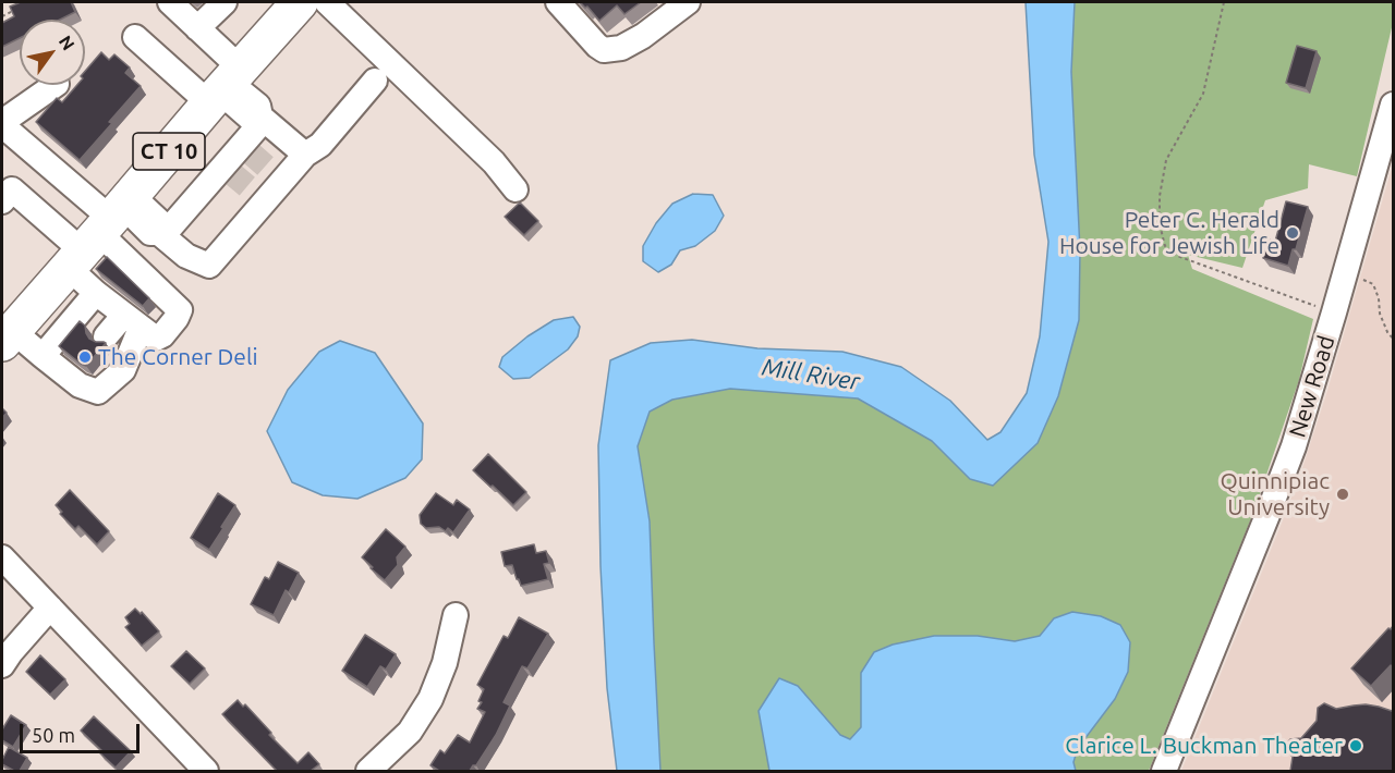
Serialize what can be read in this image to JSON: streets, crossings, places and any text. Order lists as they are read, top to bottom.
{
  "streets": {
    "highway": ["CT 10"],
    "street": ["New Road"]
  },
  "water": ["Mill River"],
  "places": [
    "Peter C. Herald House for Jewish Life",
    "The Corner Deli",
    "Quinnipiac University",
    "Clarice L. Buckman Theater"
  ],
  "scale_bar": "50 m",
  "north": "top right"
}
